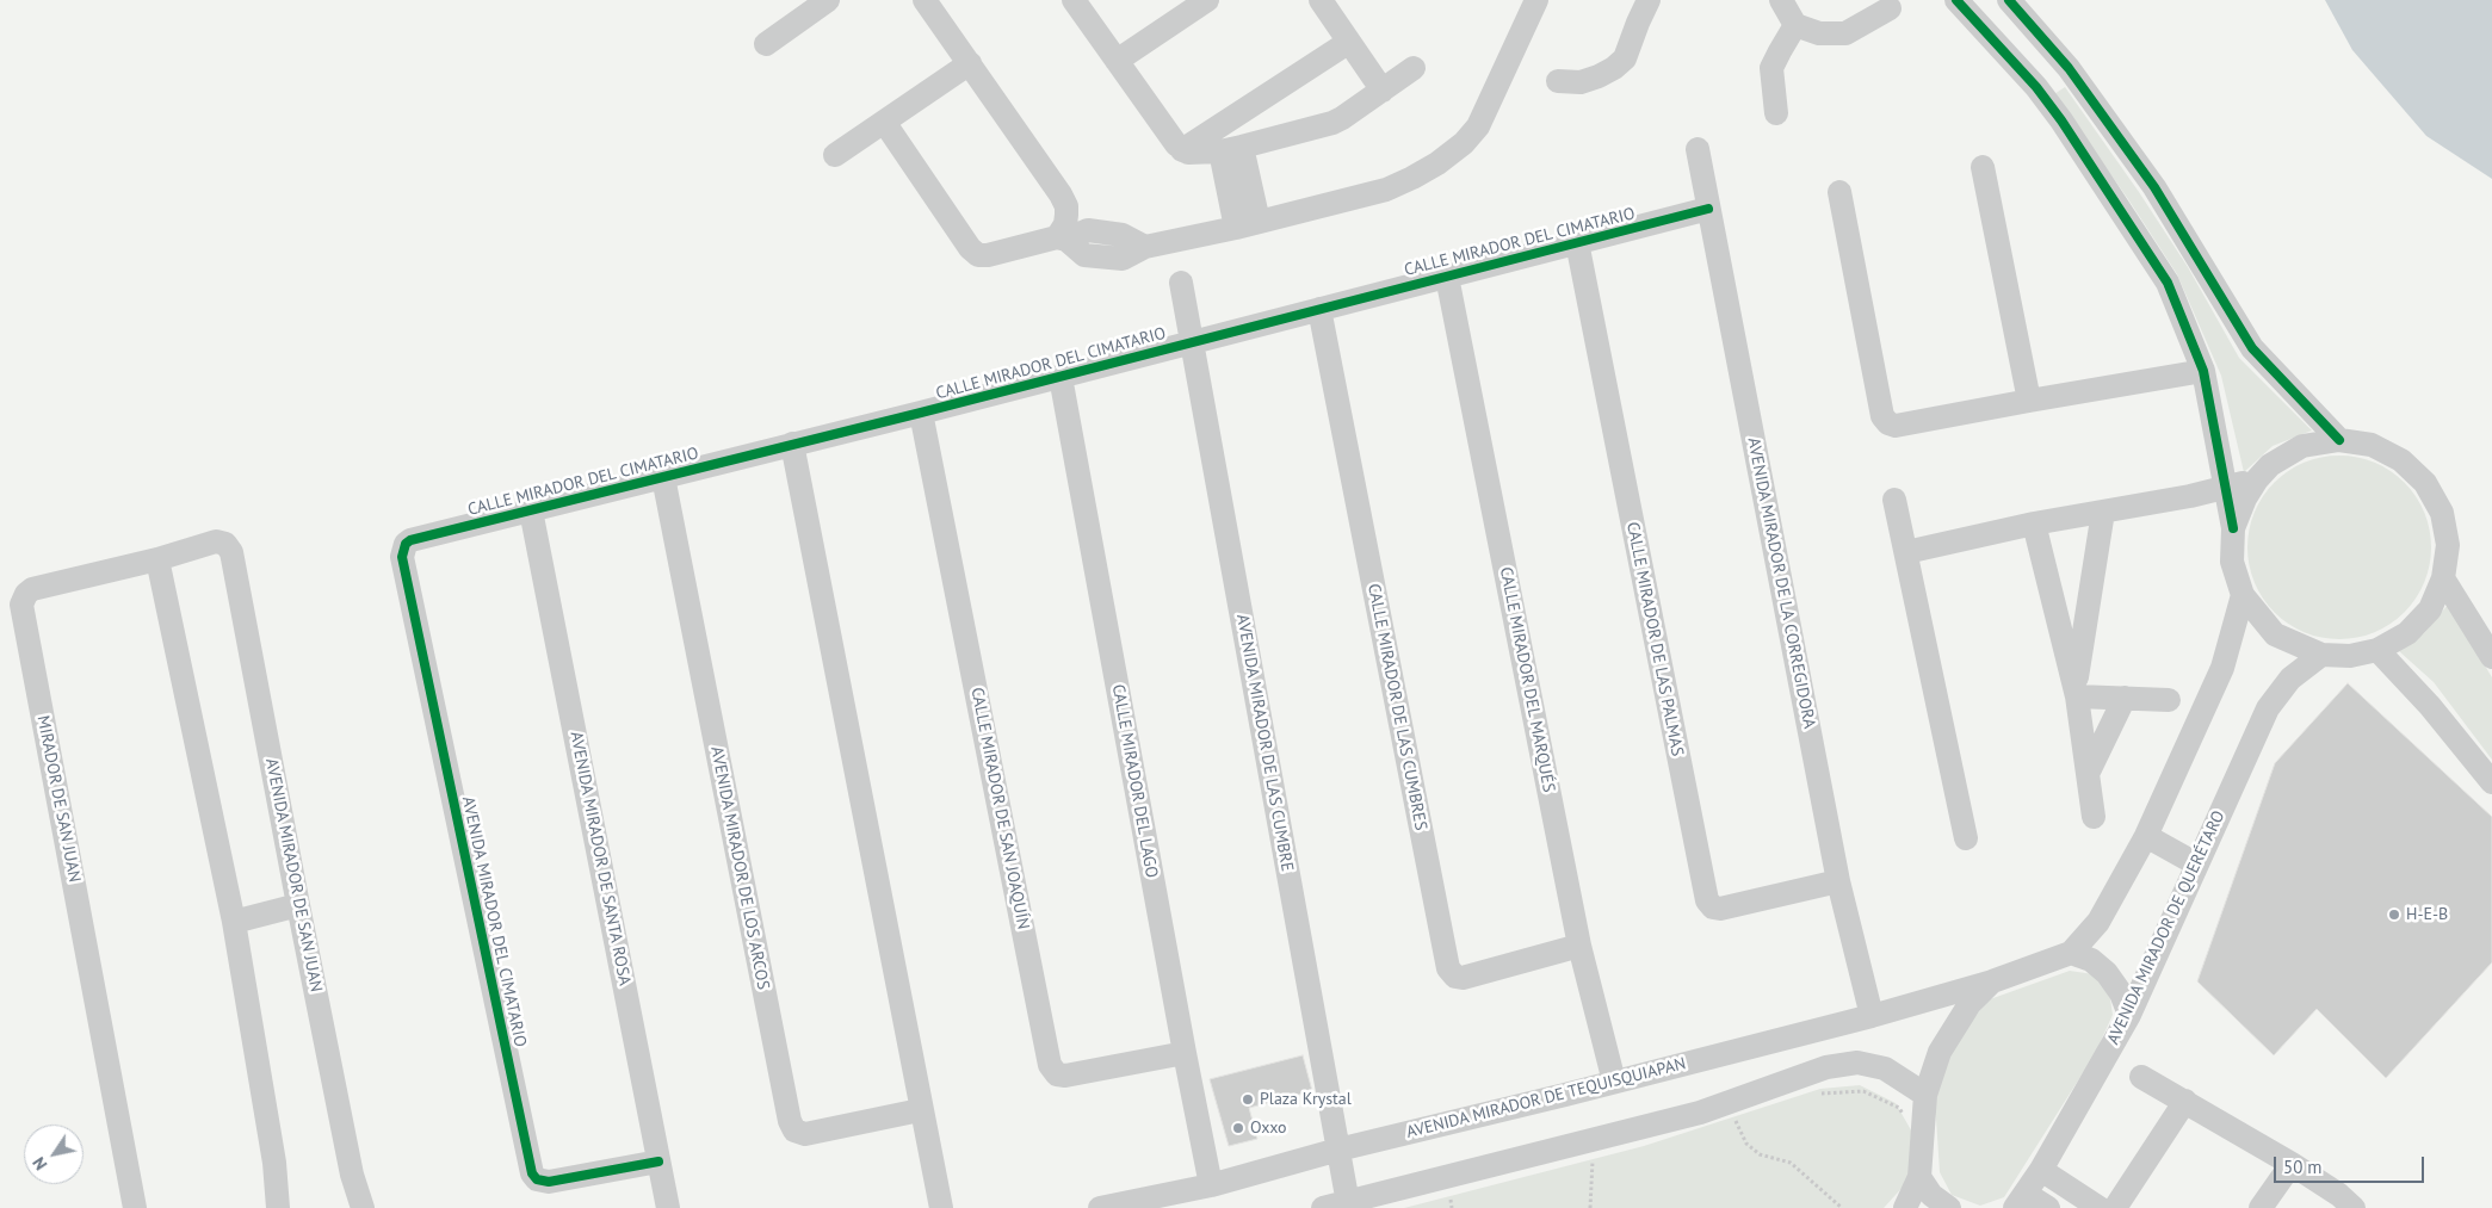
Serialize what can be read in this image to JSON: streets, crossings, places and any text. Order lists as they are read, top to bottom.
{
  "streets": {
    "street": [
      "CALLE MIRADOR DEL CIMATARIO",
      "AVENIDA MIRADOR DE LA CORREGIDORA",
      "CALLE MIRADOR DE LAS PALMAS",
      "CALLE MIRADOR DEL MARQUÉS",
      "CALLE MIRADOR DE LAS CUMBRES",
      "AVENIDA MIRADOR DE LAS CUMBRE",
      "CALLE MIRADOR DEL LAGO",
      "MIRADOR DE SAN JUAN",
      "CALLE MIRADOR DE SAN JOAQUÍN",
      "AVENIDA MIRADOR DE SANTA ROSA",
      "AVENIDA MIRADOR DE LOS ARCOS",
      "AVENIDA MIRADOR DE SAN JUAN",
      "AVENIDA MIRADOR DEL CIMATARIO",
      "AVENIDA MIRADOR DE QUERÉTARO",
      "AVENIDA MIRADOR DE TEQUISQUIAPAN"
    ]
  },
  "crossings": [
    ["CALLE MIRADOR DEL CIMATARIO", "AVENIDA MIRADOR DE LA CORREGIDORA"],
    ["CALLE MIRADOR DEL CIMATARIO", "CALLE MIRADOR DE LAS PALMAS"],
    ["CALLE MIRADOR DEL CIMATARIO", "CALLE MIRADOR DEL MARQUÉS"],
    ["CALLE MIRADOR DEL CIMATARIO", "CALLE MIRADOR DE LAS CUMBRES"],
    ["CALLE MIRADOR DEL CIMATARIO", "AVENIDA MIRADOR DE LAS CUMBRE"],
    ["CALLE MIRADOR DEL CIMATARIO", "CALLE MIRADOR DEL LAGO"],
    ["CALLE MIRADOR DEL CIMATARIO", "CALLE MIRADOR DE SAN JOAQUÍN"],
    ["CALLE MIRADOR DEL CIMATARIO", "AVENIDA MIRADOR DE SANTA ROSA"],
    ["CALLE MIRADOR DEL CIMATARIO", "AVENIDA MIRADOR DE LOS ARCOS"],
    ["CALLE MIRADOR DEL CIMATARIO", "AVENIDA MIRADOR DEL CIMATARIO"],
    ["AVENIDA MIRADOR DE LA CORREGIDORA", "CALLE MIRADOR DE LAS PALMAS"],
    ["AVENIDA MIRADOR DE LA CORREGIDORA", "AVENIDA MIRADOR DE TEQUISQUIAPAN"],
    ["CALLE MIRADOR DEL MARQUÉS", "CALLE MIRADOR DE LAS CUMBRES"],
    ["CALLE MIRADOR DEL MARQUÉS", "AVENIDA MIRADOR DE TEQUISQUIAPAN"],
    ["AVENIDA MIRADOR DE LAS CUMBRE", "AVENIDA MIRADOR DE TEQUISQUIAPAN"],
    ["CALLE MIRADOR DEL LAGO", "CALLE MIRADOR DE SAN JOAQUÍN"],
    ["CALLE MIRADOR DEL LAGO", "AVENIDA MIRADOR DE TEQUISQUIAPAN"],
    ["MIRADOR DE SAN JUAN", "AVENIDA MIRADOR DE SAN JUAN"],
    ["AVENIDA MIRADOR DE SANTA ROSA", "AVENIDA MIRADOR DEL CIMATARIO"]
  ],
  "places": ["H-E-B", "Plaza Krystal", "Oxxo"],
  "scale_bar": "50 m",
  "north": "bottom left"
}
